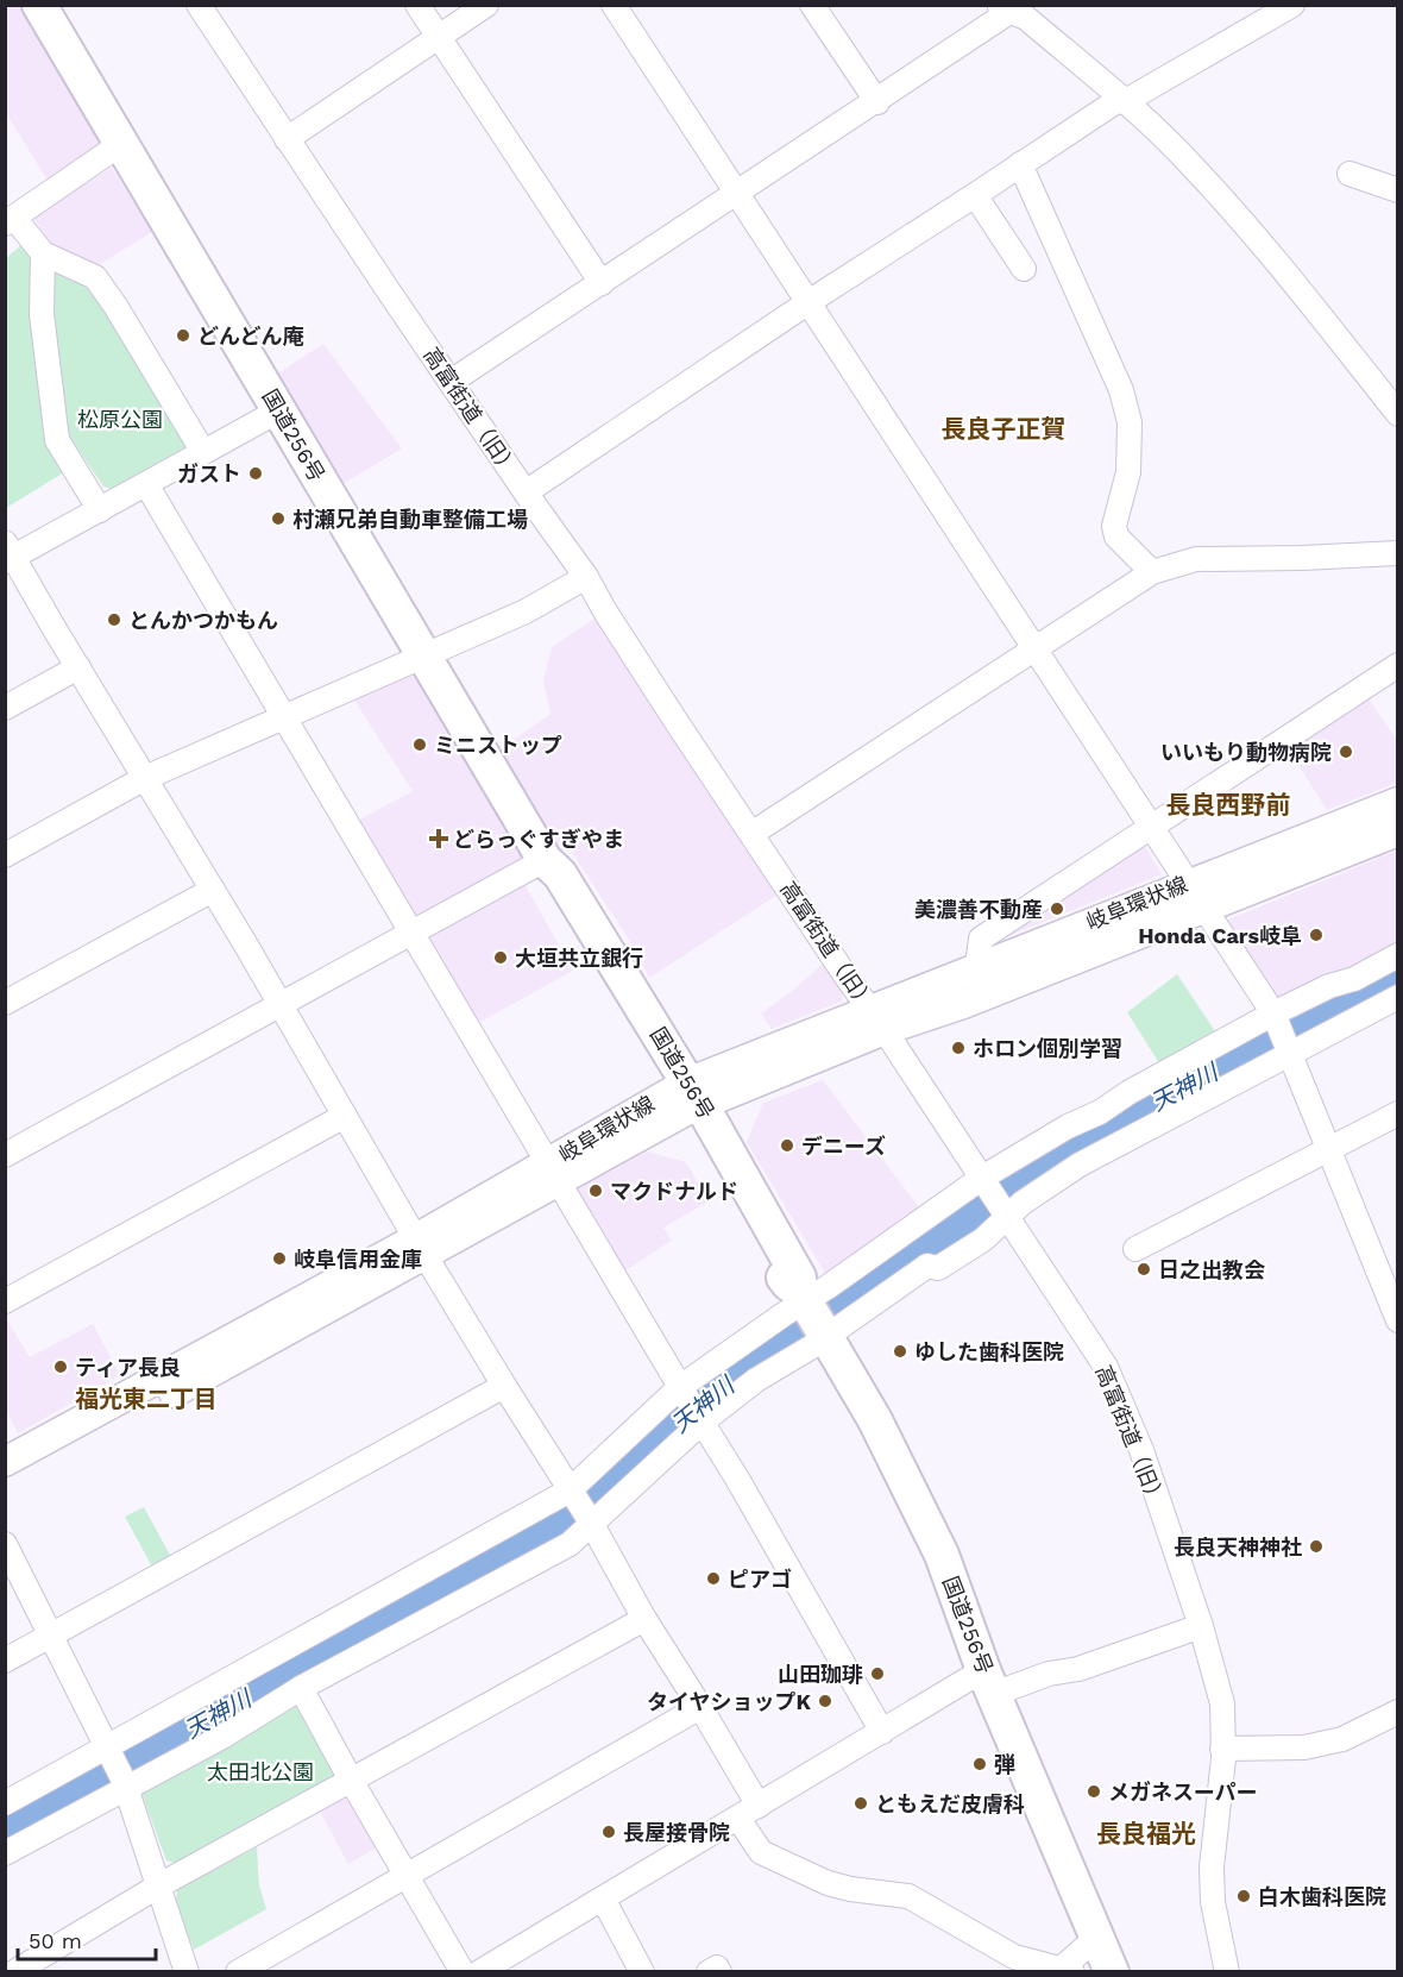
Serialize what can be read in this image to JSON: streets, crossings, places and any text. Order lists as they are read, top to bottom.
{
  "streets": {
    "highway": ["国道256号"],
    "main road": ["岐阜環状線"],
    "street": ["高富街道（旧）"]
  },
  "crossings": [
    ["高富街道（旧）", "岐阜環状線"],
    ["国道256号", "岐阜環状線"]
  ],
  "districts": [
    "長良子正賀",
    "長良西野前",
    "福光東二丁目",
    "長良福光"
  ],
  "water": ["天神川"],
  "parks": ["松原公園", "太田北公園"],
  "places": {
    "other": [
      "どんどん庵",
      "ガスト",
      "村瀬兄弟自動車整備工場",
      "とんかつかもん",
      "ミニストップ",
      "いいもり動物病院",
      "美濃善不動産",
      "Honda Cars岐阜",
      "大垣共立銀行",
      "ホロン個別学習",
      "デニーズ",
      "マクドナルド",
      "岐阜信用金庫",
      "日之出教会",
      "ゆした歯科医院",
      "ティア長良",
      "長良天神神社",
      "ピアゴ",
      "山田珈琲",
      "タイヤショップK",
      "弾",
      "メガネスーパー",
      "ともえだ皮膚科",
      "長屋接骨院",
      "白木歯科医院"
    ],
    "health": ["どらっぐすぎやま"]
  },
  "scale_bar": "50 m"
}
